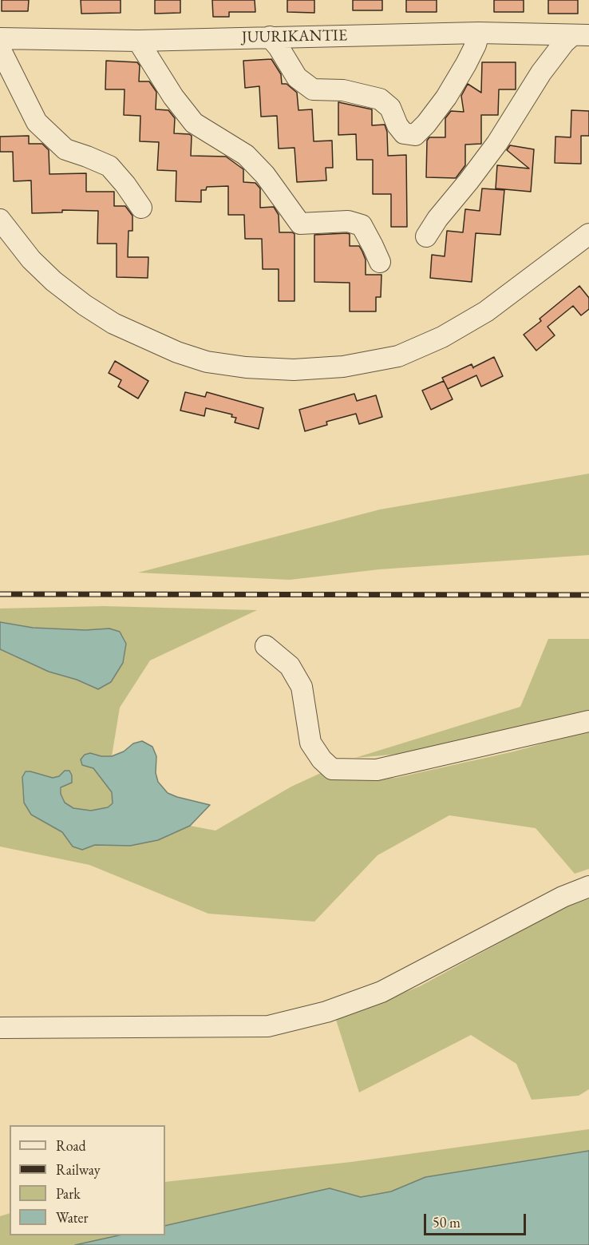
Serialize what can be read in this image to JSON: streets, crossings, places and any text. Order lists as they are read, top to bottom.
{
  "streets": {
    "street": ["JUURIKANTIE"]
  },
  "legend": [
    "Road",
    "Railway",
    "Park",
    "Water"
  ],
  "scale_bar": "50 m"
}
